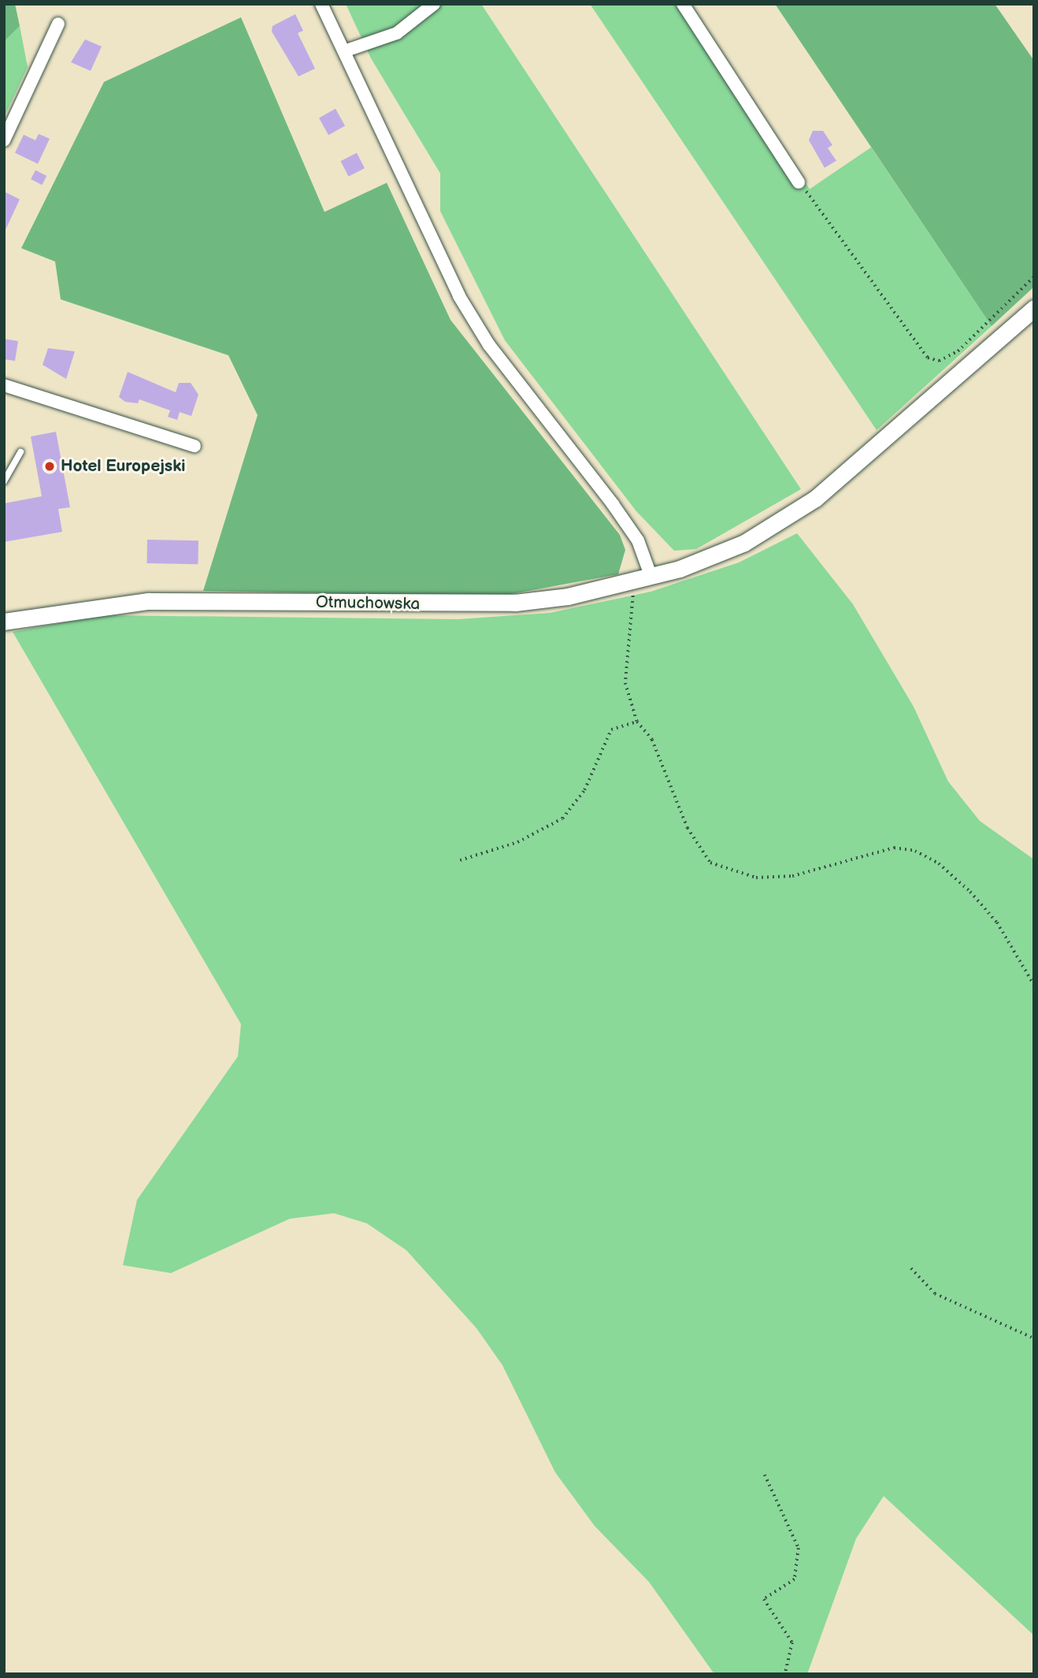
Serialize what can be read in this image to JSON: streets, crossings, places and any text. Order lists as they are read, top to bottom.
{
  "streets": {
    "main road": ["Otmuchowska"]
  },
  "places": ["Hotel Europejski"]
}
